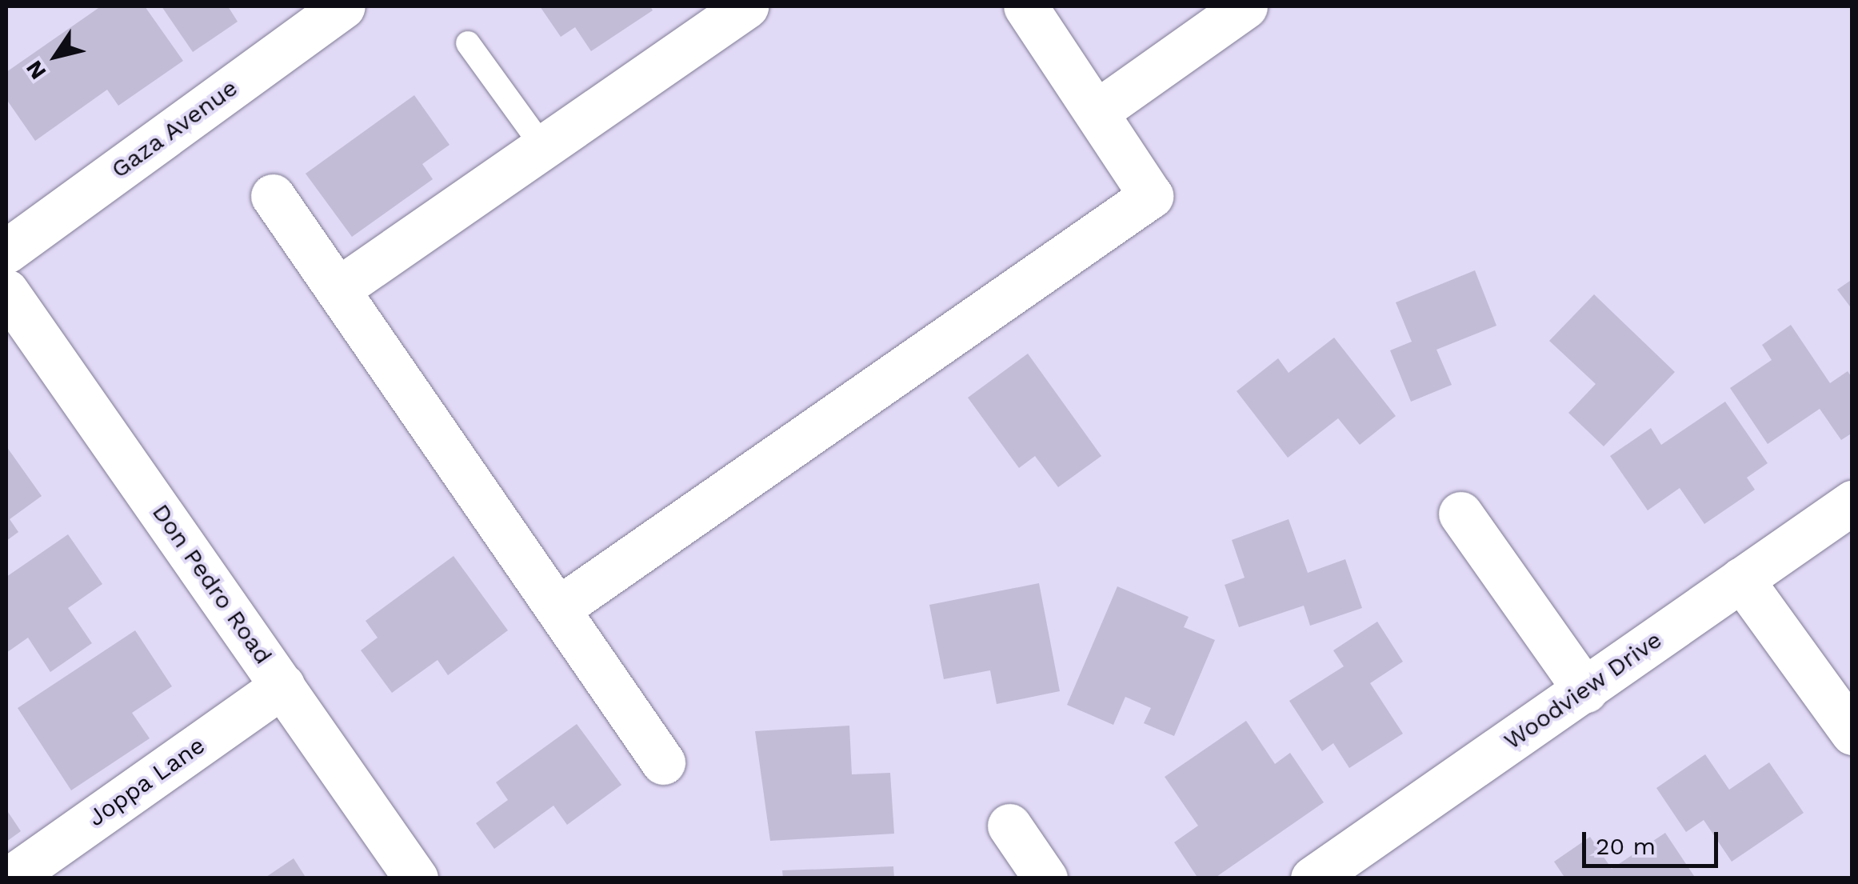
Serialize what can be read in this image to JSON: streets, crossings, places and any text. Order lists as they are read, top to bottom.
{
  "streets": {
    "street": [
      "Gaza Avenue",
      "Don Pedro Road",
      "Woodview Drive",
      "Joppa Lane"
    ]
  },
  "crossings": [
    ["Don Pedro Road", "Joppa Lane"]
  ],
  "scale_bar": "20 m",
  "north": "bottom left"
}
